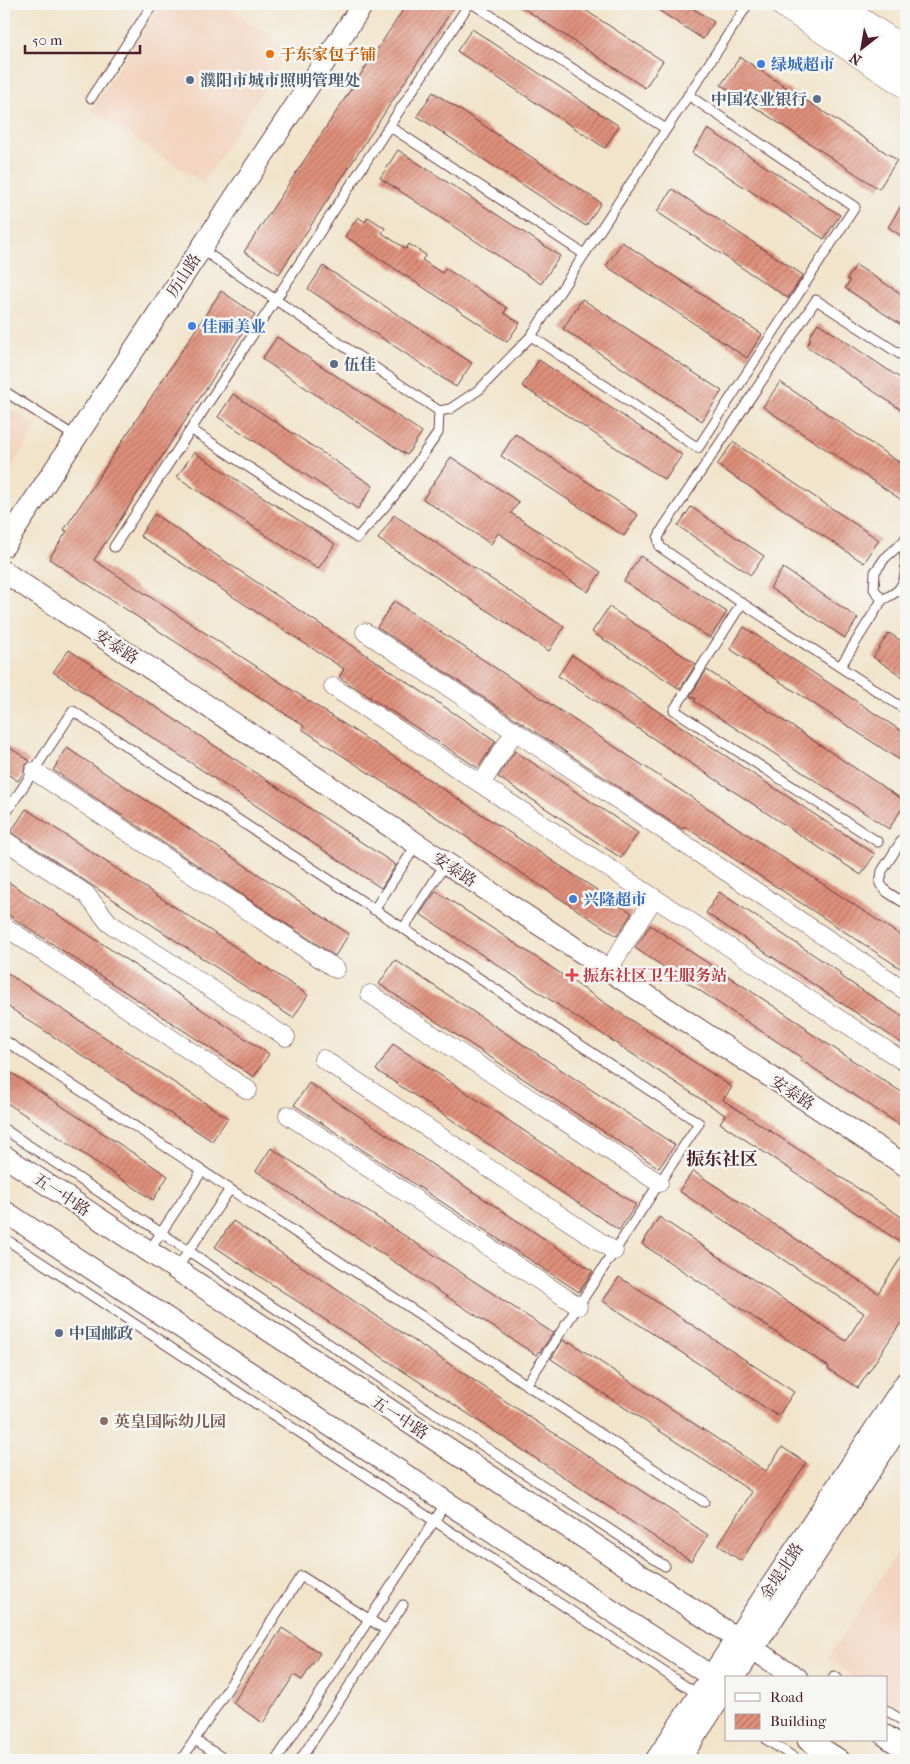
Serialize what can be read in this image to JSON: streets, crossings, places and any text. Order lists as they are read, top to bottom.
{
  "streets": {
    "street": [
      "历山路",
      "安泰路",
      "五一中路",
      "金堤北路"
    ]
  },
  "crossings": [
    ["五一中路", "金堤北路"]
  ],
  "districts": ["振东社区"],
  "places": {
    "other": [
      "于东家包子铺",
      "绿城超市",
      "濮阳市城市照明管理处",
      "中国农业银行",
      "佳丽美业",
      "伍佳",
      "兴隆超市",
      "中国邮政",
      "英皇国际幼儿园"
    ],
    "health": ["振东社区卫生服务站"]
  },
  "legend": ["Road", "Building"],
  "scale_bar": "50 m",
  "north": "bottom left"
}
